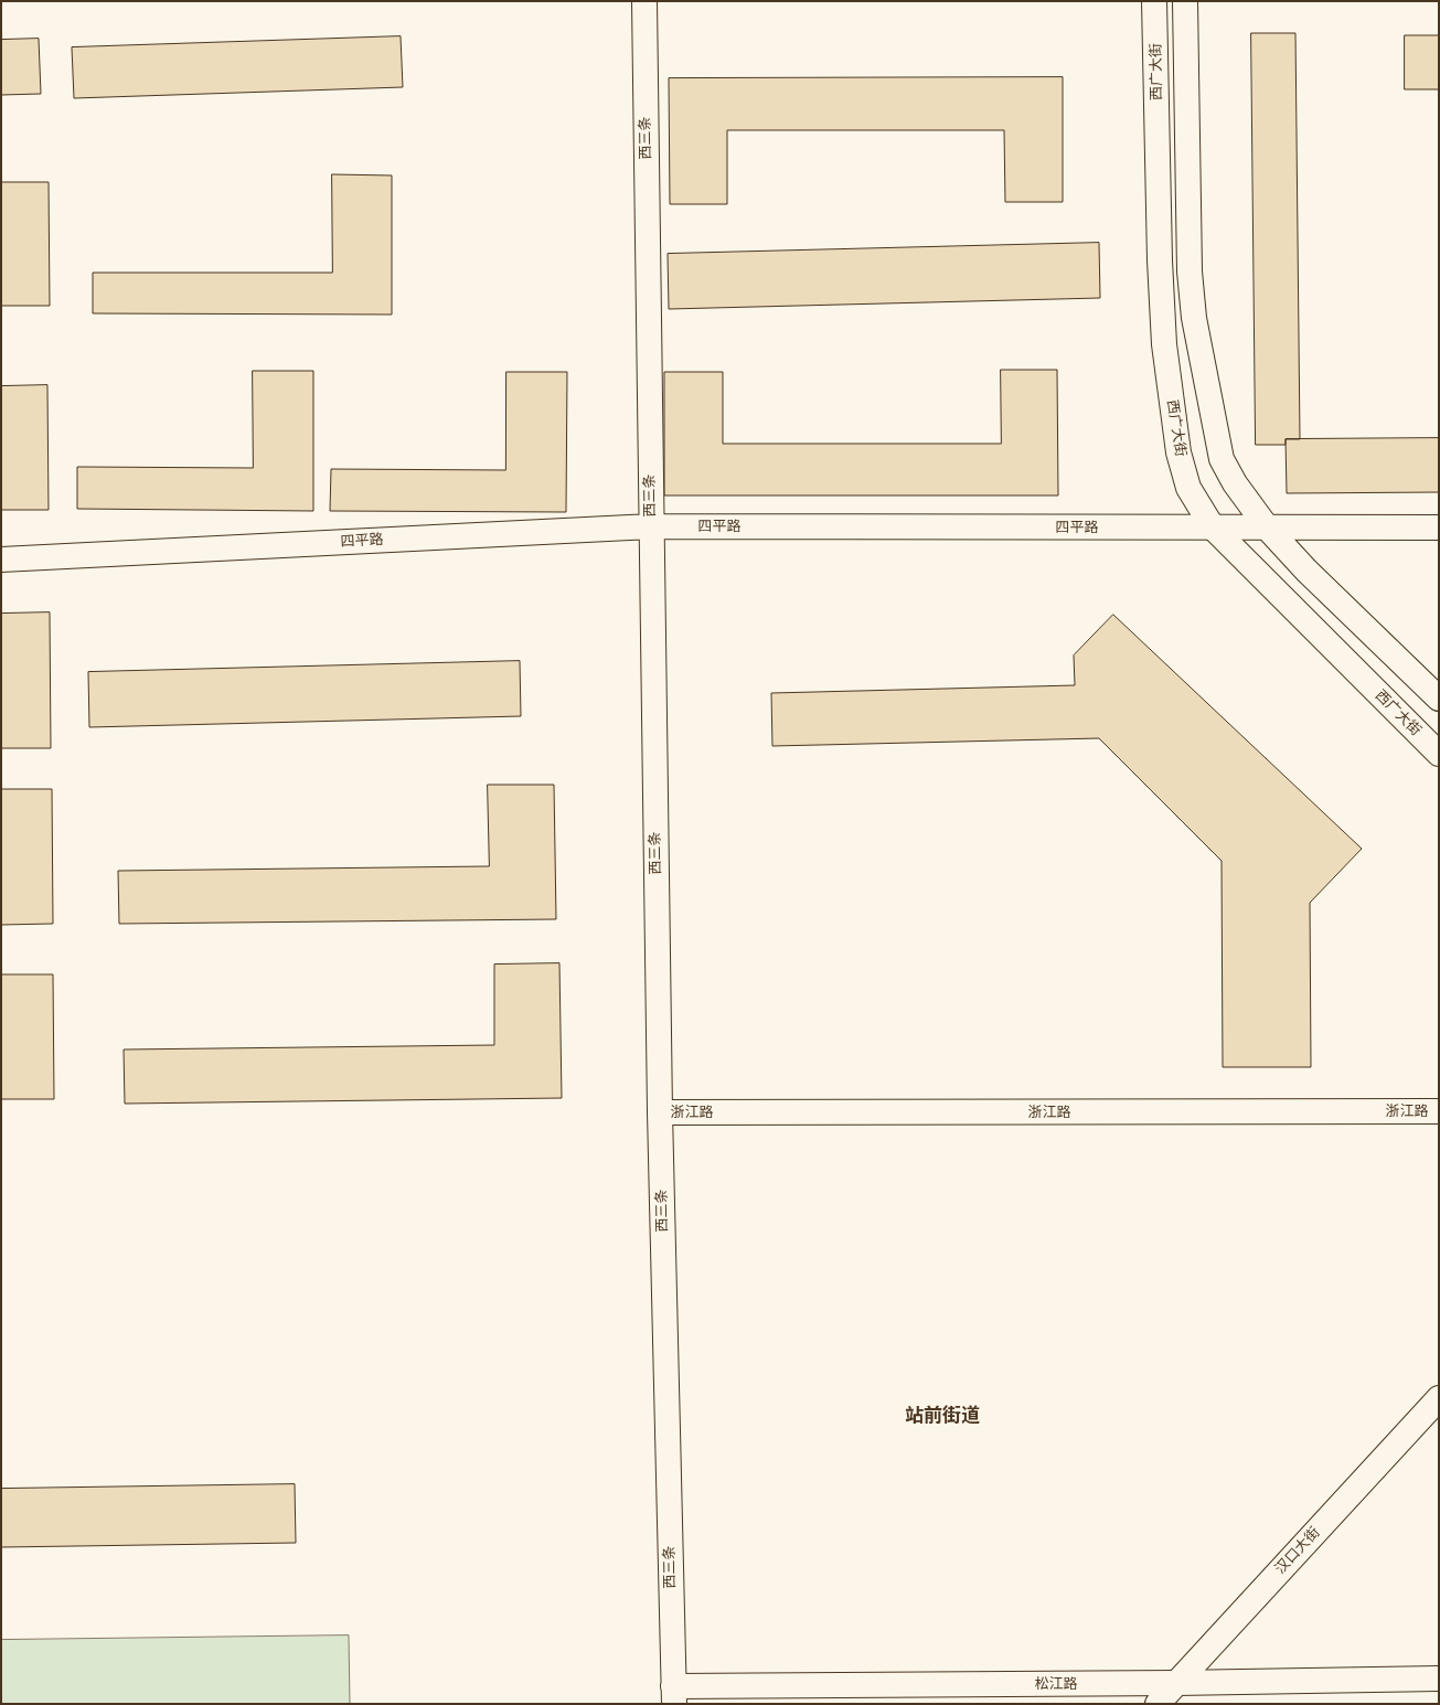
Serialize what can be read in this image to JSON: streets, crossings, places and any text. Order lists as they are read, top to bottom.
{
  "streets": {
    "street": [
      "西广大街",
      "西三条",
      "四平路",
      "浙江路",
      "汉口大街",
      "松江路"
    ]
  },
  "crossings": [
    ["西广大街", "四平路"],
    ["西三条", "四平路"],
    ["西三条", "浙江路"],
    ["西三条", "松江路"],
    ["汉口大街", "松江路"]
  ],
  "districts": ["站前街道"]
}
